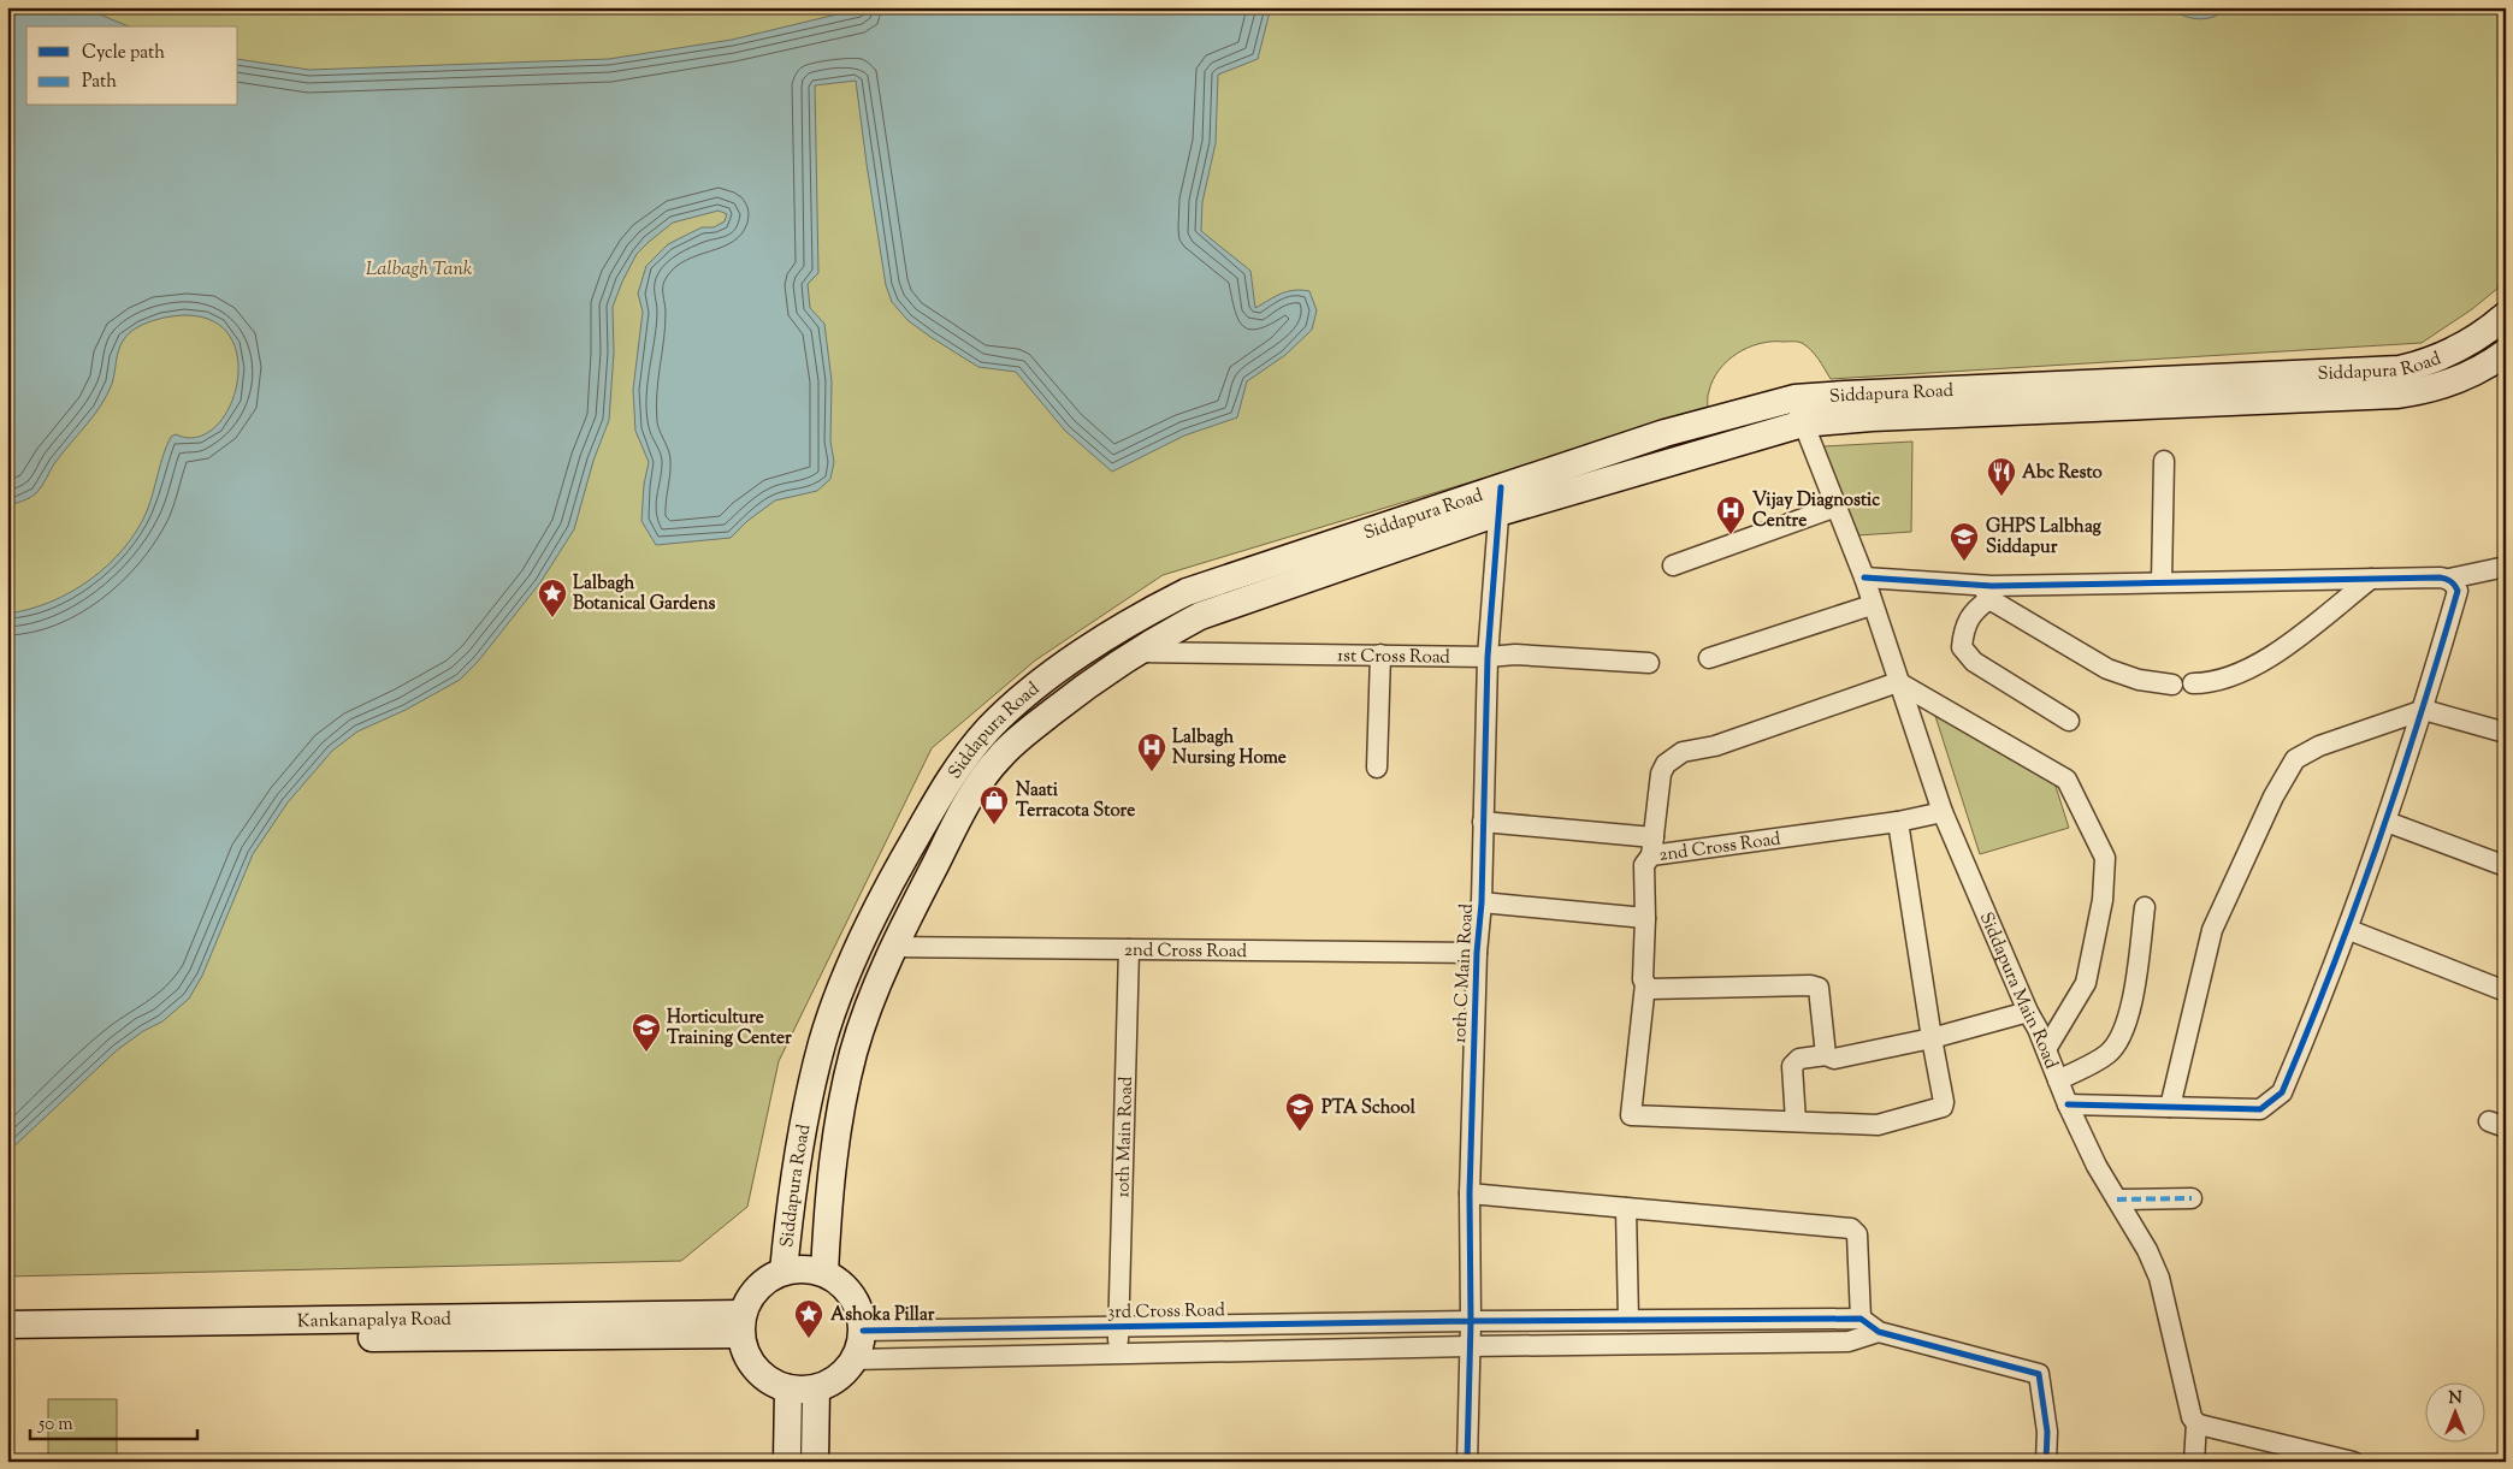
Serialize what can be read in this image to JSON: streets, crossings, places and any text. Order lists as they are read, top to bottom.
{
  "streets": {
    "main road": ["Siddapura Road", "Kankanapalya Road"],
    "street": [
      "1st Cross Road",
      "2nd Cross Road",
      "10th C Main Road",
      "Siddapura Main Road",
      "10th Main Road",
      "3rd Cross Road"
    ]
  },
  "crossings": [
    ["Siddapura Road", "1st Cross Road"],
    ["Siddapura Road", "2nd Cross Road"],
    ["Siddapura Road", "10th C Main Road"],
    ["Siddapura Road", "Siddapura Main Road"],
    ["Siddapura Road", "3rd Cross Road"],
    ["Siddapura Road", "Kankanapalya Road"],
    ["1st Cross Road", "10th C Main Road"],
    ["2nd Cross Road", "10th C Main Road"],
    ["2nd Cross Road", "Siddapura Main Road"],
    ["2nd Cross Road", "10th Main Road"],
    ["10th C Main Road", "3rd Cross Road"],
    ["10th Main Road", "3rd Cross Road"],
    ["3rd Cross Road", "Kankanapalya Road"]
  ],
  "water": ["Lalbagh Tank"],
  "places": {
    "restaurant": ["Abc Resto"],
    "hospital": ["Vijay Diagnostic Centre", "Lalbagh Nursing Home"],
    "school or university": ["GHPS Lalbhag Siddapur", "Horticulture Training Center", "PTA School"],
    "place": ["Lalbagh Botanical Gardens", "Ashoka Pillar"],
    "shop": ["Naati Terracota Store"]
  },
  "legend": ["Cycle path", "Path"],
  "scale_bar": "50 m",
  "north": "top"
}
